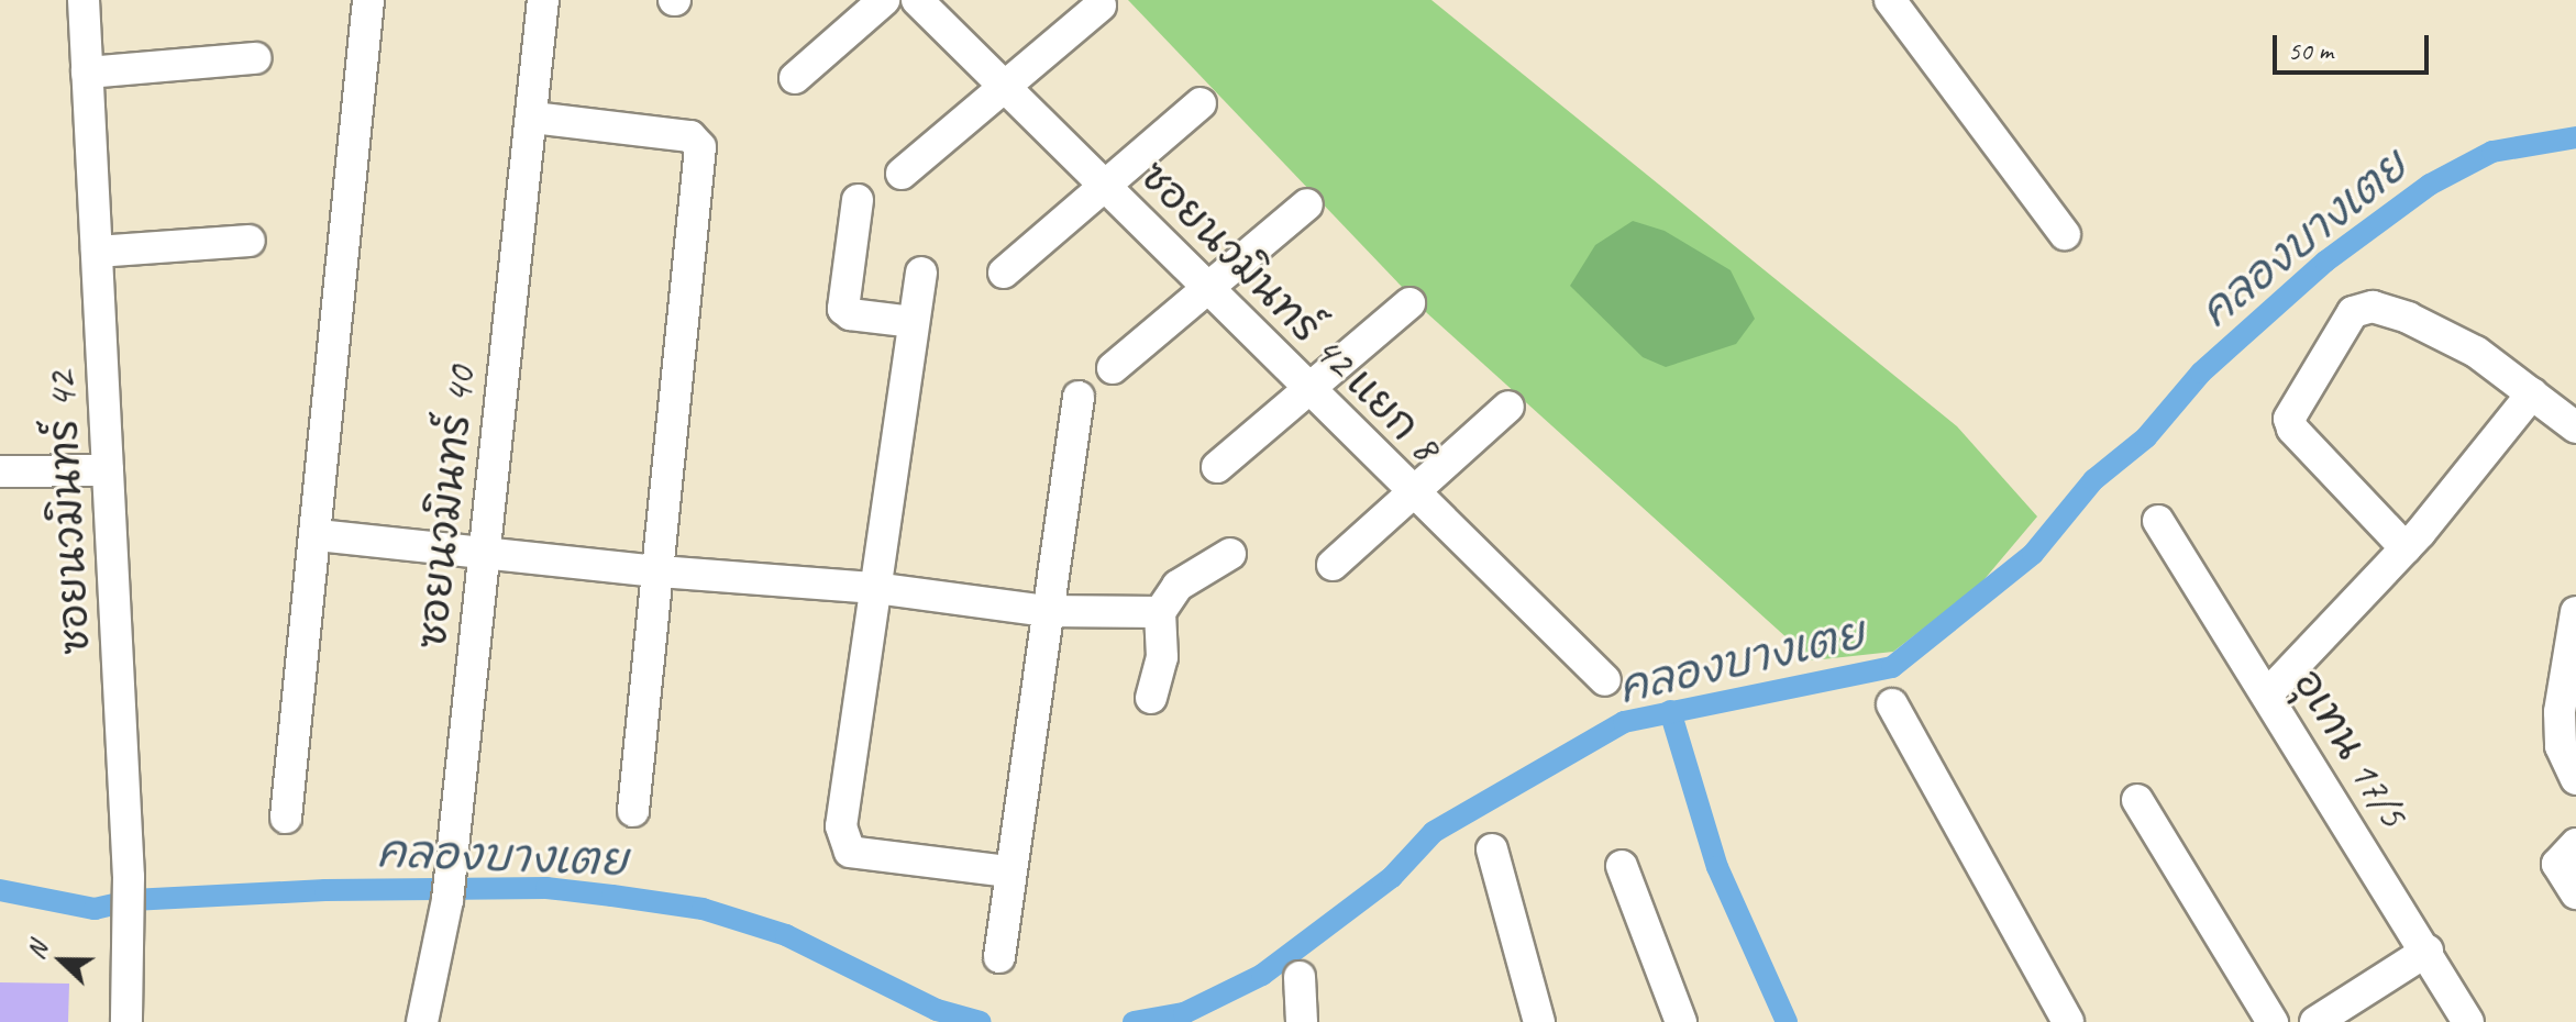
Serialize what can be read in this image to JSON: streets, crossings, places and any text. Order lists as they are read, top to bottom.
{
  "streets": {
    "street": [
      "ซอยนวมินทร์ 42 แยก 8",
      "ซอยนวมินทร์ 40",
      "ซอยนวมินทร์ 42",
      "อุเทน 17/5"
    ]
  },
  "water": ["คลองบางเตย"],
  "scale_bar": "50 m",
  "north": "left"
}
